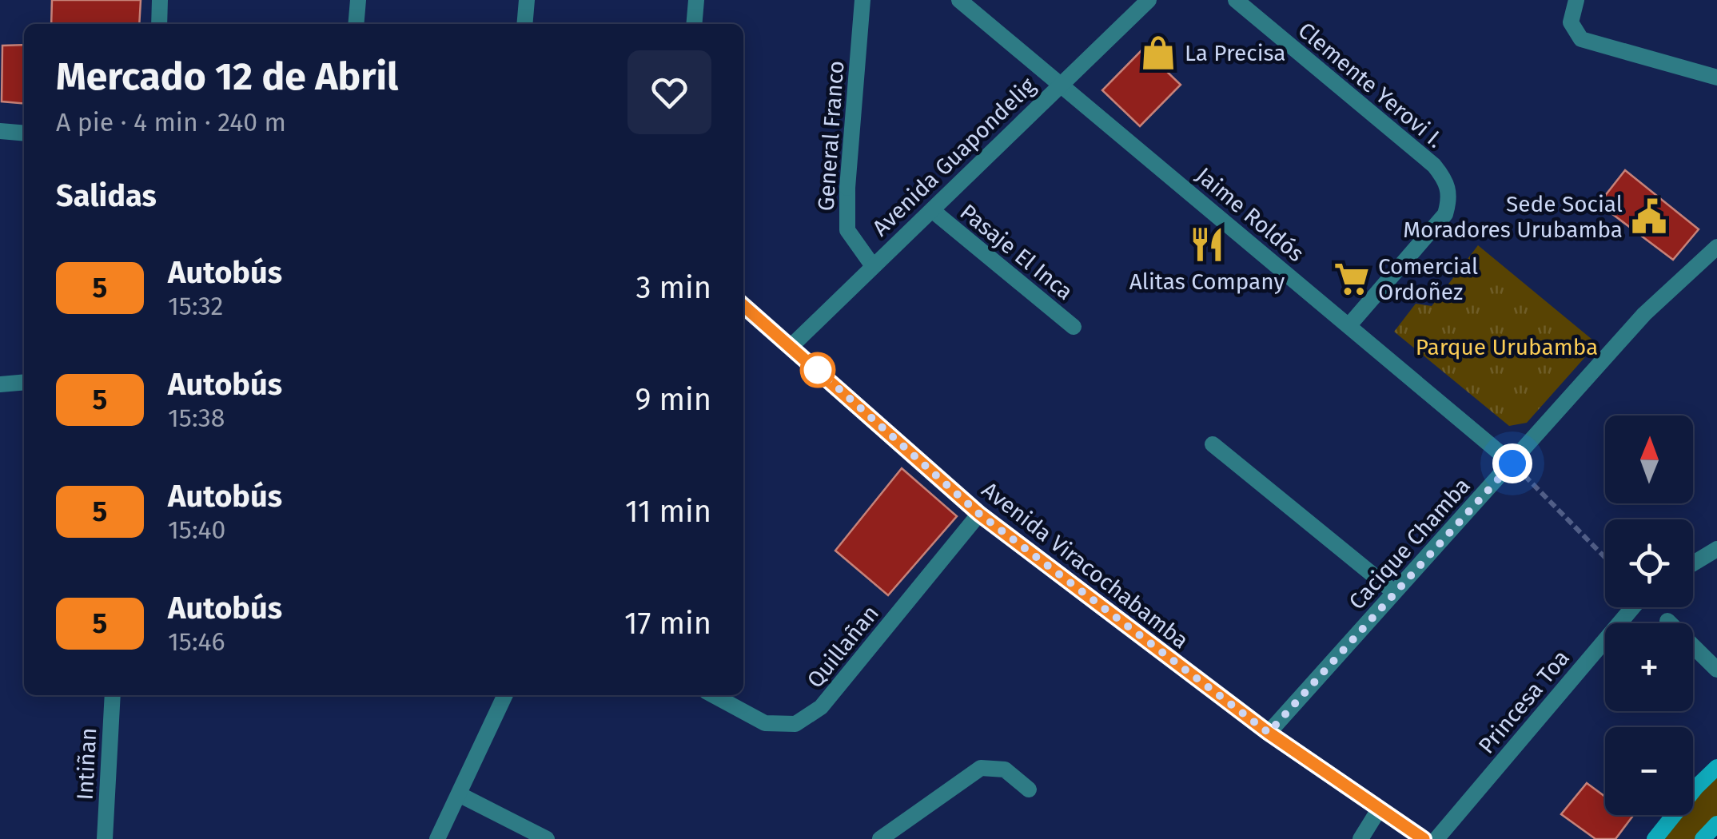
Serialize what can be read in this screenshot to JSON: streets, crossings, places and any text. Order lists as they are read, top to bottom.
{
  "streets": {
    "street": [
      "Clemente Yerovi I.",
      "General Franco",
      "Avenida Guapondelig",
      "Jaime Roldós",
      "Pasaje El Inca",
      "Cacique Chamba",
      "Avenida Viracochabamba",
      "Quillañan",
      "Princesa Toa",
      "Intiñan"
    ]
  },
  "crossings": [
    ["Clemente Yerovi I.", "Jaime Roldós"],
    ["General Franco", "Avenida Guapondelig"],
    ["Avenida Guapondelig", "Jaime Roldós"],
    ["Avenida Guapondelig", "Pasaje El Inca"],
    ["Avenida Guapondelig", "Avenida Viracochabamba"],
    ["Jaime Roldós", "Cacique Chamba"],
    ["Cacique Chamba", "Avenida Viracochabamba"],
    ["Avenida Viracochabamba", "Quillañan"]
  ],
  "parks": ["Parque Urubamba"],
  "places": {
    "shop": ["La Precisa"],
    "public building": ["Sede Social Moradores Urubamba"],
    "restaurant": ["Alitas Company"],
    "supermarket": ["Comercial Ordoñez"]
  },
  "lines": ["bus line 5"],
  "north": "top",
  "page": {
    "heading": [
      ["Mercado 12 de Abril", "A pie · 4 min · 240 m"],
      "Salidas"
    ],
    "list": [
      {
        "mark": "5",
        "name": "Autobús",
        "note": "15:32",
        "value": "3 min"
      },
      {
        "mark": "5",
        "name": "Autobús",
        "note": "15:38",
        "value": "9 min"
      },
      {
        "mark": "5",
        "name": "Autobús",
        "note": "15:40",
        "value": "11 min"
      },
      {
        "mark": "5",
        "name": "Autobús",
        "note": "15:46",
        "value": "17 min"
      }
    ],
    "map_buttons": ["+", "−"]
  }
}
